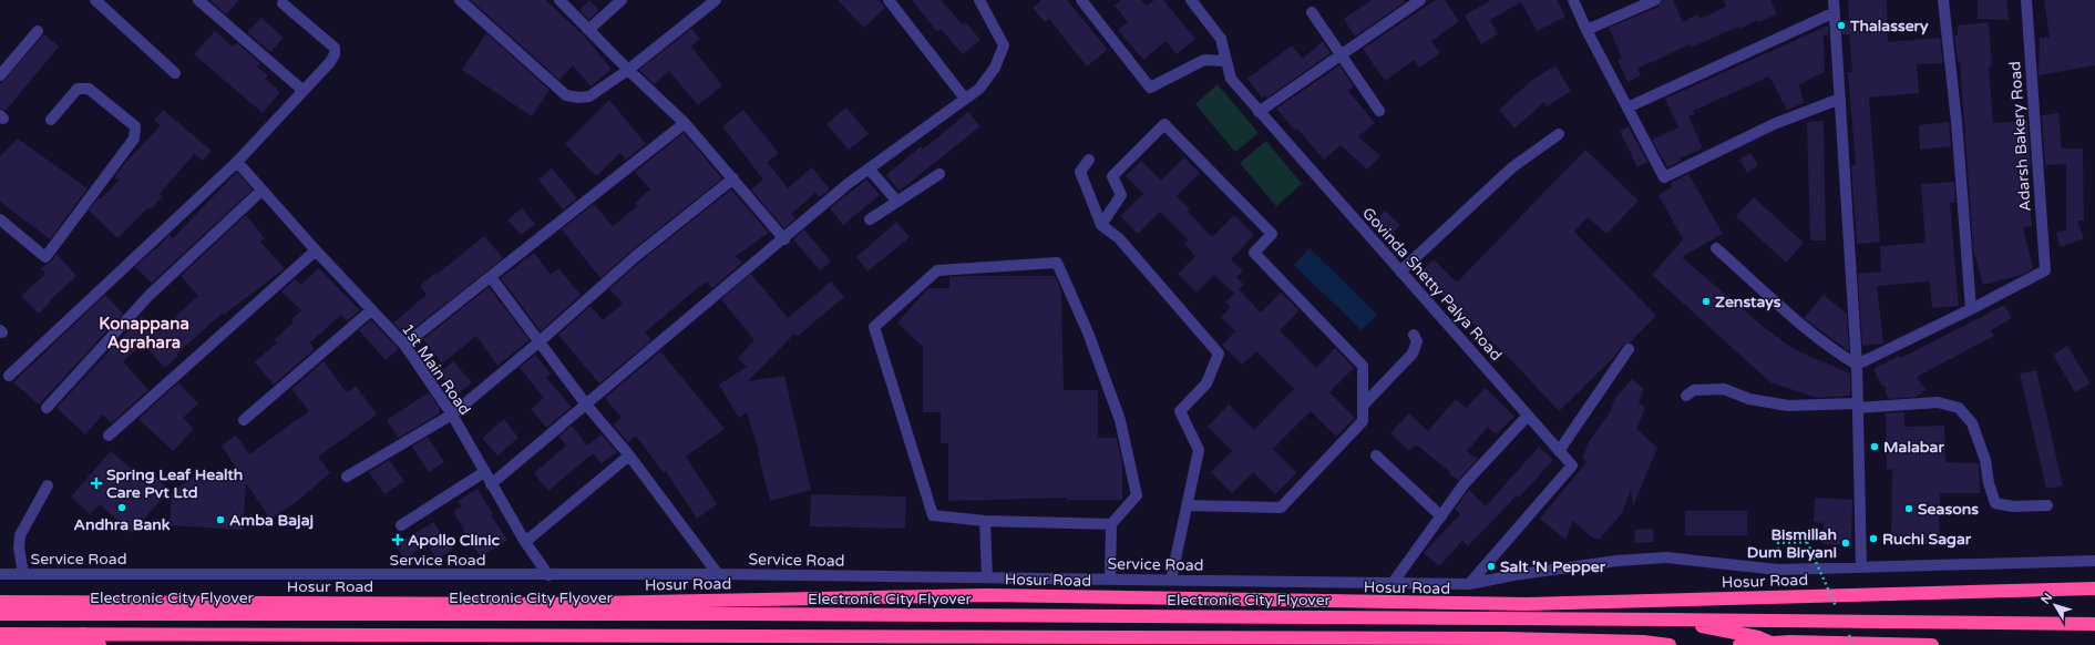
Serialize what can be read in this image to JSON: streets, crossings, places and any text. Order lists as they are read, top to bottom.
{
  "streets": {
    "highway": ["Hosur Road", "Electronic City Flyover"],
    "street": [
      "Adarsh Bakery Road",
      "Govinda Shetty Palya Road",
      "1st Main Road",
      "Service Road"
    ]
  },
  "crossings": [
    ["Govinda Shetty Palya Road", "Service Road"],
    ["1st Main Road", "Service Road"]
  ],
  "districts": ["Konappana Agrahara"],
  "places": {
    "other": [
      "Thalassery",
      "Zenstays",
      "Malabar",
      "Andhra Bank",
      "Seasons",
      "Amba Bajaj",
      "Ruchi Sagar",
      "Bismillah Dum Biryani",
      "Salt 'N Pepper"
    ],
    "health": ["Spring Leaf Health Care Pvt Ltd", "Apollo Clinic"]
  },
  "north": "top left"
}
